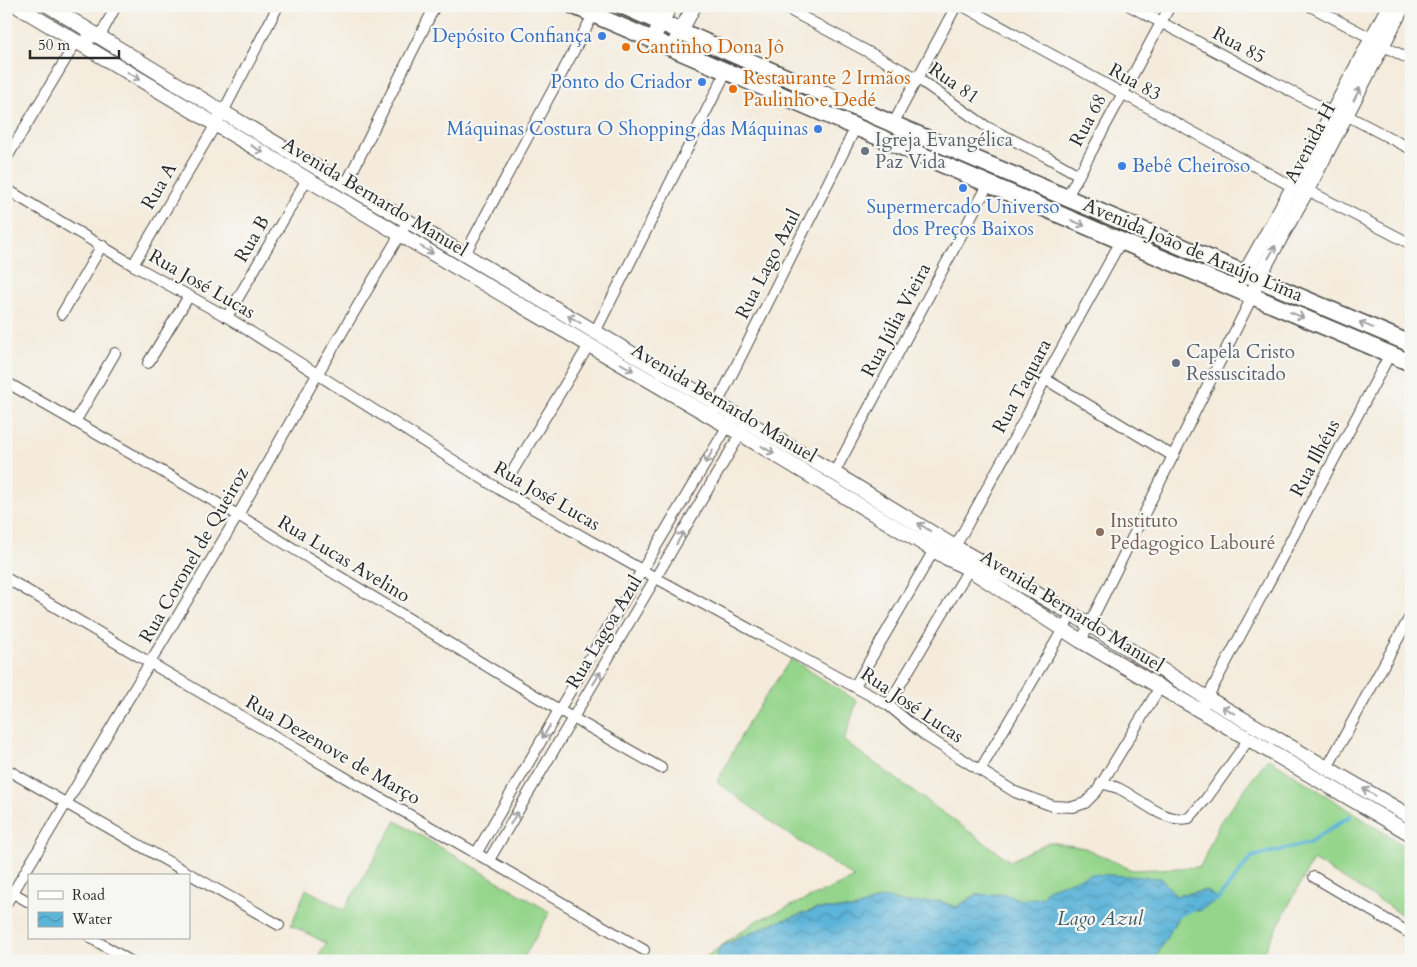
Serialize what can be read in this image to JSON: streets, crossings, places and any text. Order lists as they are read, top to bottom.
{
  "streets": {
    "main road": ["Avenida João de Araújo Lima"],
    "street": [
      "Rua 85",
      "Rua 83",
      "Rua 81",
      "Rua 68",
      "Avenida H",
      "Rua A",
      "Avenida Bernardo Manuel",
      "Rua B",
      "Rua Lago Azul",
      "Rua José Lucas",
      "Rua Júlia Vieira",
      "Rua Taquara",
      "Rua Ilhéus",
      "Rua Coronel de Queiroz",
      "Rua Lucas Avelino",
      "Rua Lagoa Azul",
      "Rua Dezenove de Março"
    ]
  },
  "crossings": [
    ["Rua 85", "Rua 68"],
    ["Rua 85", "Avenida H"],
    ["Rua 83", "Rua 68"],
    ["Rua 83", "Avenida H"],
    ["Rua 81", "Rua 68"],
    ["Rua 68", "Avenida João de Araújo Lima"],
    ["Avenida H", "Avenida João de Araújo Lima"],
    ["Rua A", "Avenida Bernardo Manuel"],
    ["Rua A", "Rua José Lucas"],
    ["Avenida Bernardo Manuel", "Rua B"],
    ["Avenida Bernardo Manuel", "Rua Lago Azul"],
    ["Avenida Bernardo Manuel", "Rua Júlia Vieira"],
    ["Avenida Bernardo Manuel", "Rua Taquara"],
    ["Avenida Bernardo Manuel", "Rua Ilhéus"],
    ["Avenida Bernardo Manuel", "Rua Coronel de Queiroz"],
    ["Avenida Bernardo Manuel", "Rua Lagoa Azul"],
    ["Rua B", "Rua José Lucas"],
    ["Avenida João de Araújo Lima", "Rua Lago Azul"],
    ["Avenida João de Araújo Lima", "Rua Júlia Vieira"],
    ["Avenida João de Araújo Lima", "Rua Taquara"],
    ["Avenida João de Araújo Lima", "Rua Ilhéus"],
    ["Rua José Lucas", "Rua Coronel de Queiroz"],
    ["Rua José Lucas", "Rua Lagoa Azul"],
    ["Rua Coronel de Queiroz", "Rua Lucas Avelino"],
    ["Rua Coronel de Queiroz", "Rua Dezenove de Março"],
    ["Rua Lucas Avelino", "Rua Lagoa Azul"],
    ["Rua Lagoa Azul", "Rua Dezenove de Março"]
  ],
  "water": ["Lago Azul"],
  "places": [
    "Depósito Confiança",
    "Cantinho Dona Jô",
    "Ponto do Criador",
    "Restaurante 2 Irmãos Paulinho e Dedé",
    "Máquinas Costura O Shopping das Máquinas",
    "Igreja Evangélica Paz Vida",
    "Bebê Cheiroso",
    "Supermercado Universo dos Preços Baixos",
    "Capela Cristo Ressuscitado",
    "Instituto Pedagogico Labouré"
  ],
  "legend": ["Road", "Water"],
  "scale_bar": "50 m"
}
